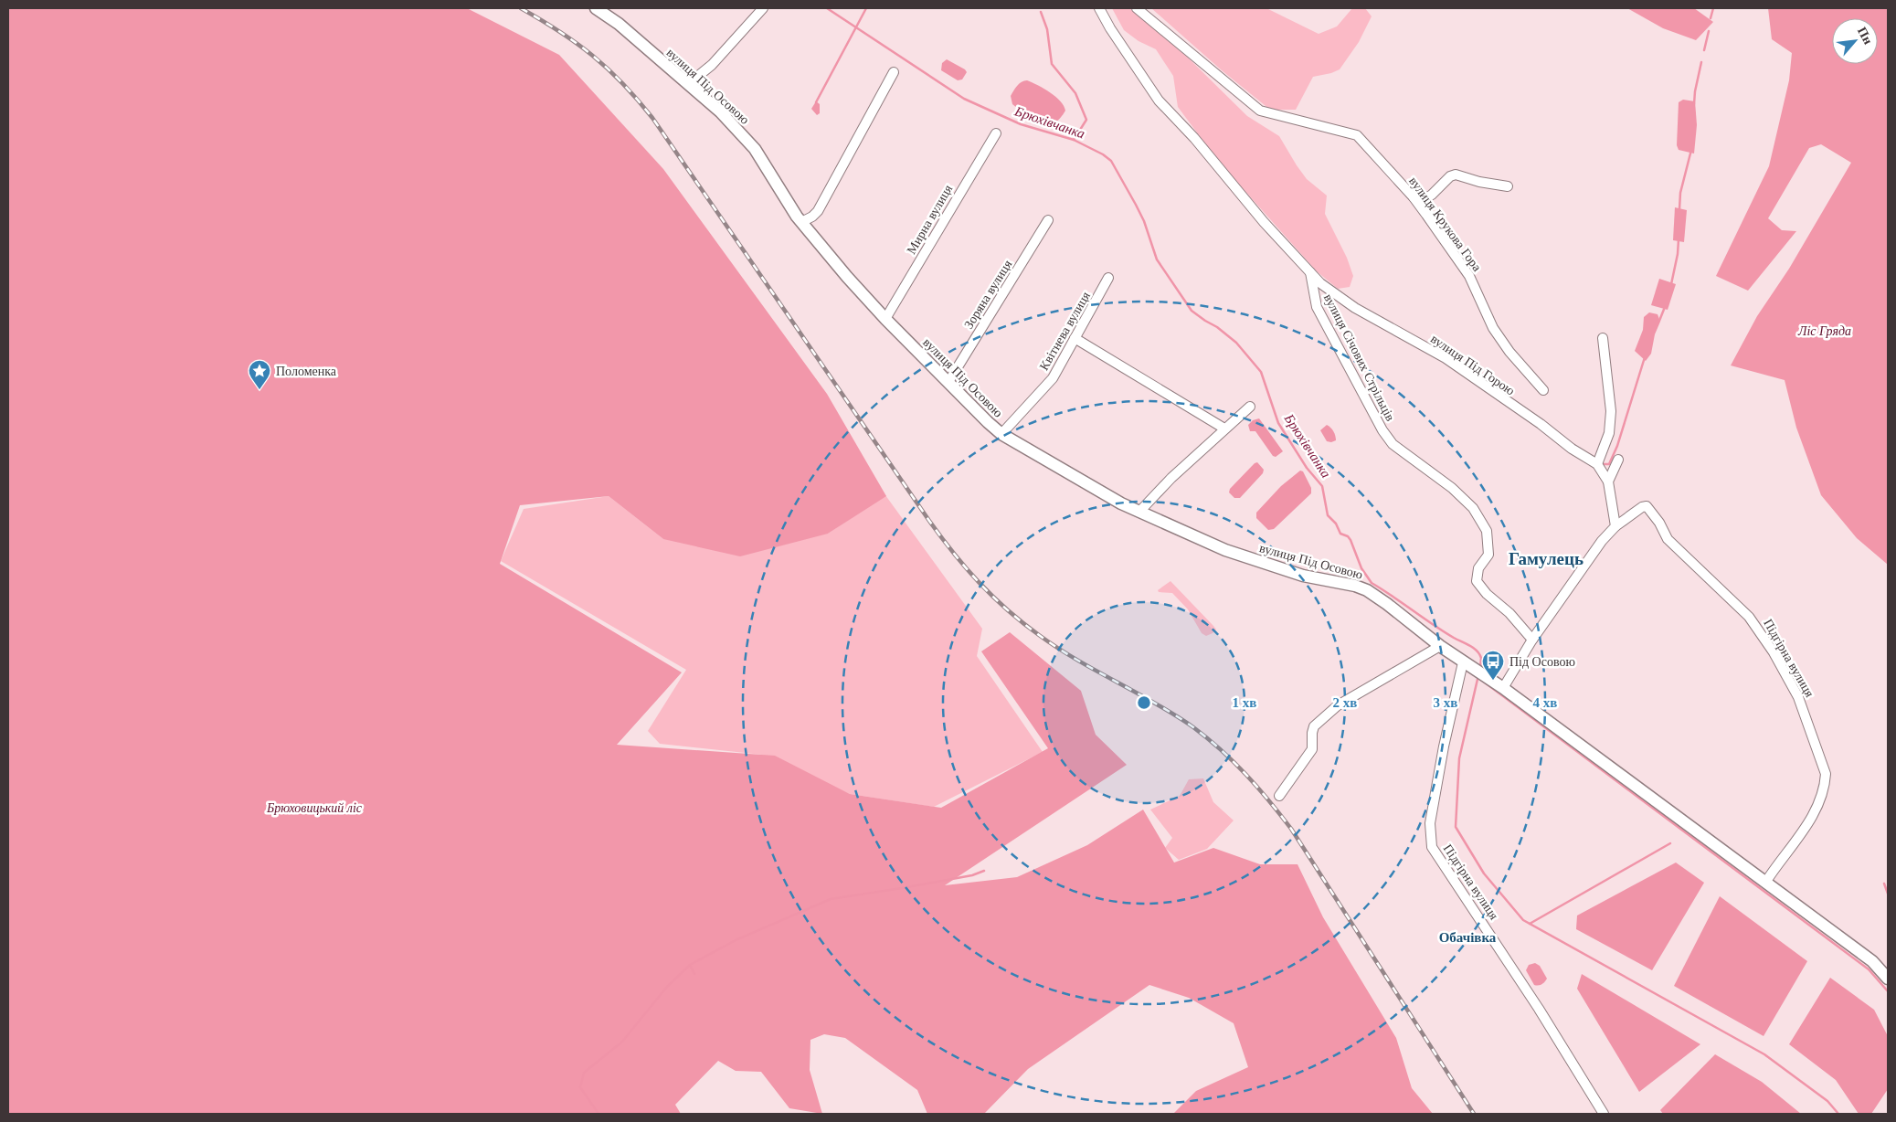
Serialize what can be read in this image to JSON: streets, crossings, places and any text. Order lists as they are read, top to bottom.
{
  "streets": {
    "street": [
      "вулиця Під Осовою",
      "Мирна вулиця",
      "вулиця Крукова Гора",
      "Зоряна вулиця",
      "Квітнева вулиця",
      "вулиця Січових Стрільців",
      "вулиця Під Горою",
      "Підгірна вулиця"
    ]
  },
  "crossings": [
    ["вулиця Під Осовою", "Мирна вулиця"],
    ["вулиця Під Осовою", "Зоряна вулиця"],
    ["вулиця Під Осовою", "Квітнева вулиця"],
    ["вулиця Під Осовою", "Підгірна вулиця"],
    ["вулиця Січових Стрільців", "вулиця Під Горою"]
  ],
  "districts": ["Гамулець", "Обачівка"],
  "water": ["Брюхівчанка"],
  "parks": ["Ліс Гряда", "Брюховицький ліс"],
  "places": {
    "place": ["Поломенка"],
    "bus stop": ["Під Осовою"]
  },
  "north": "top right",
  "rings": [
    "1 хв",
    "2 хв",
    "3 хв",
    "4 хв"
  ]
}
